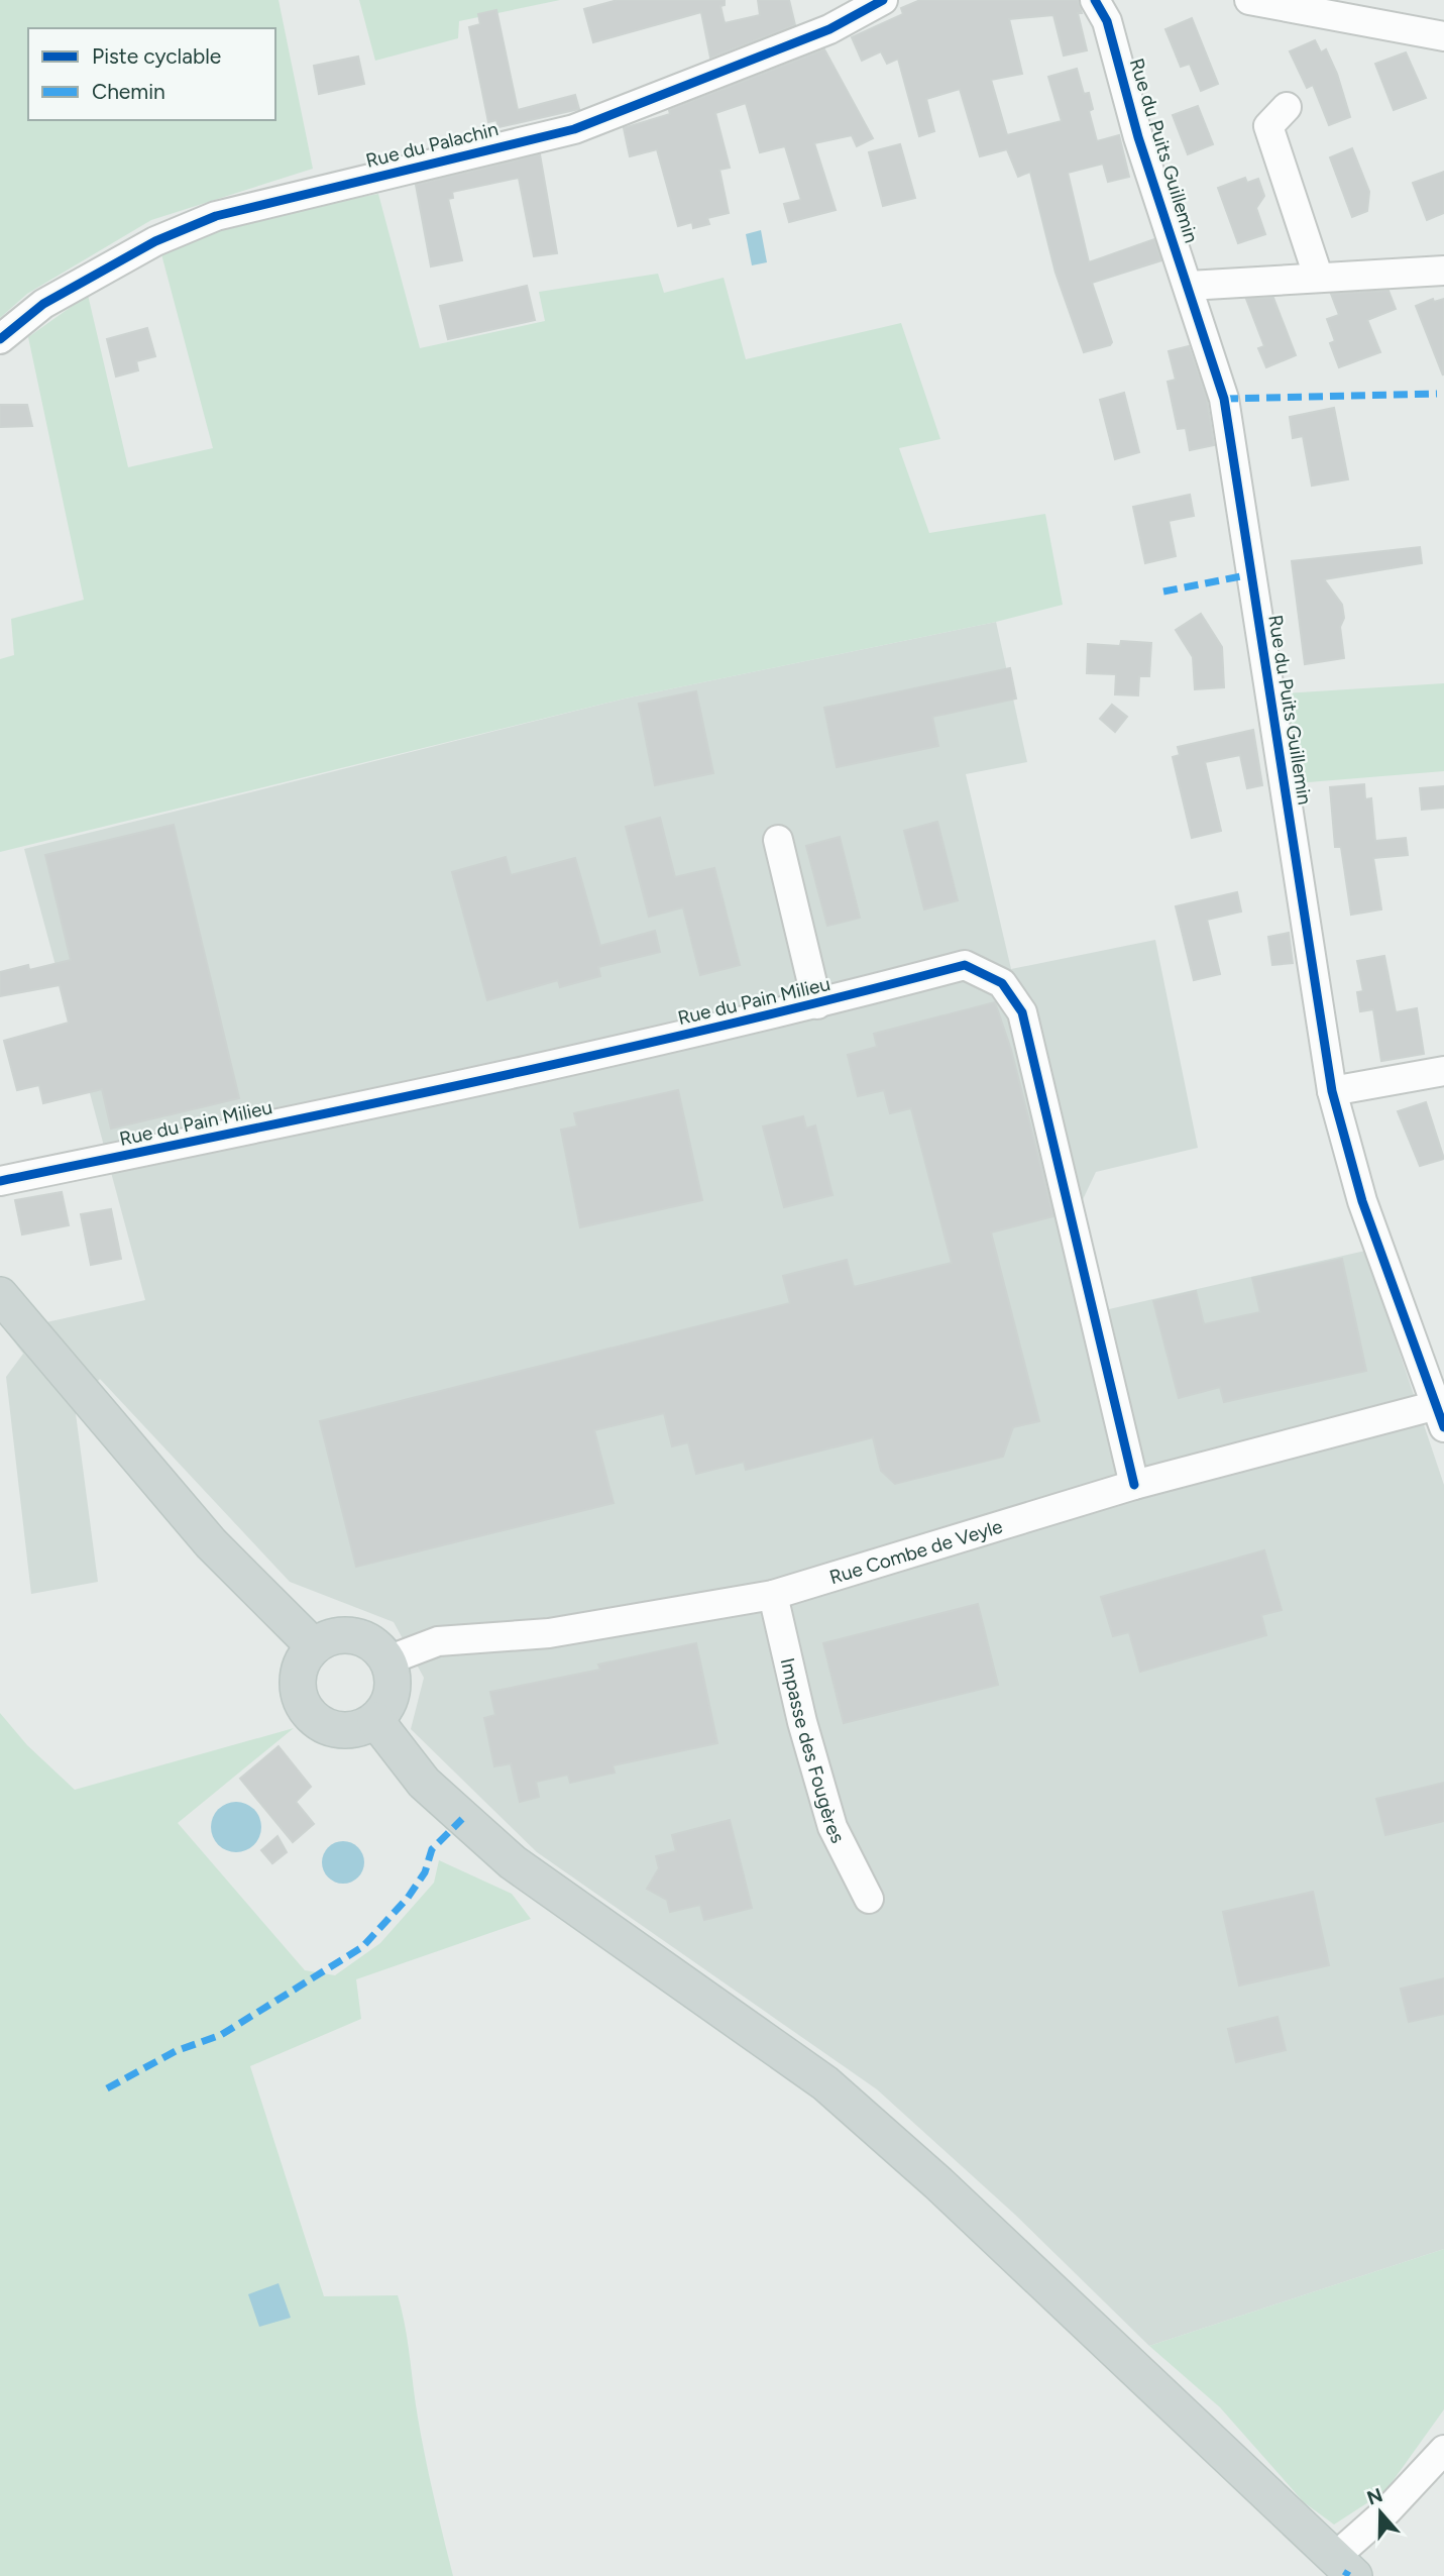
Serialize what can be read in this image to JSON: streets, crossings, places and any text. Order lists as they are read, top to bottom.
{
  "streets": {
    "street": [
      "Rue du Palachin",
      "Rue du Puits Guillemin",
      "Rue du Pain Milieu",
      "Rue Combe de Veyle",
      "Impasse des Fougères"
    ]
  },
  "crossings": [
    ["Rue du Puits Guillemin", "Rue Combe de Veyle"],
    ["Rue du Pain Milieu", "Rue Combe de Veyle"],
    ["Rue Combe de Veyle", "Impasse des Fougères"]
  ],
  "legend": ["Piste cyclable", "Chemin"],
  "north": "top"
}
